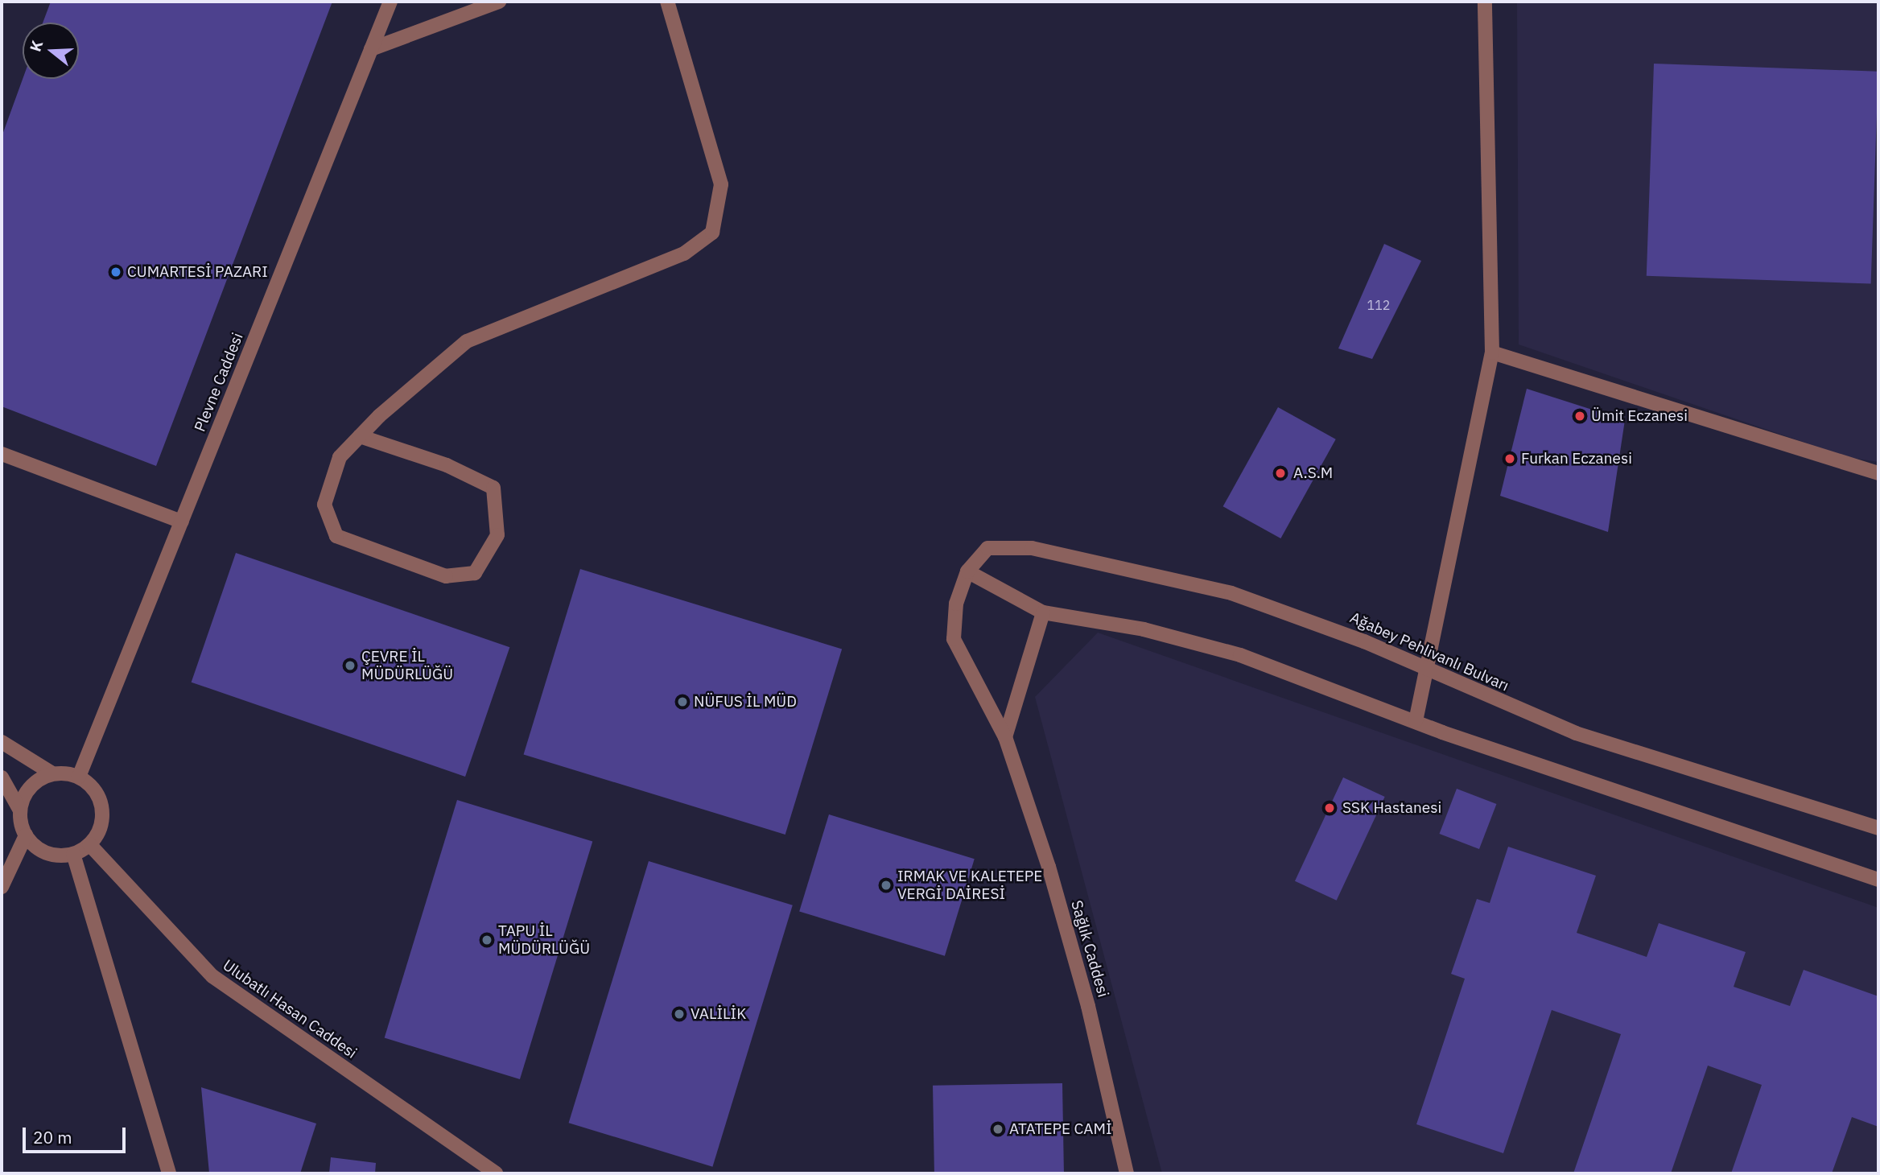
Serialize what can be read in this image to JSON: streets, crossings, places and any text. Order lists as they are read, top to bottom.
{
  "streets": {
    "street": [
      "Plevne Caddesi",
      "Ağabey Pehlivanlı Bulvarı",
      "Sağlık Caddesi",
      "Ulubatlı Hasan Caddesi"
    ]
  },
  "crossings": [
    ["Plevne Caddesi", "Ulubatlı Hasan Caddesi"],
    ["Ağabey Pehlivanlı Bulvarı", "Sağlık Caddesi"]
  ],
  "places": [
    "CUMARTESİ PAZARI",
    "Ümit Eczanesi",
    "Furkan Eczanesi",
    "A.S.M",
    "ÇEVRE İL MÜDÜRLÜĞÜ",
    "NÜFUS İL MÜD",
    "SSK Hastanesi",
    "IRMAK VE KALETEPE VERGİ DAİRESİ",
    "TAPU İL MÜDÜRLÜĞÜ",
    "VALİLİK",
    "ATATEPE CAMİ"
  ],
  "house_numbers": ["112"],
  "scale_bar": "20 m",
  "north": "left"
}
